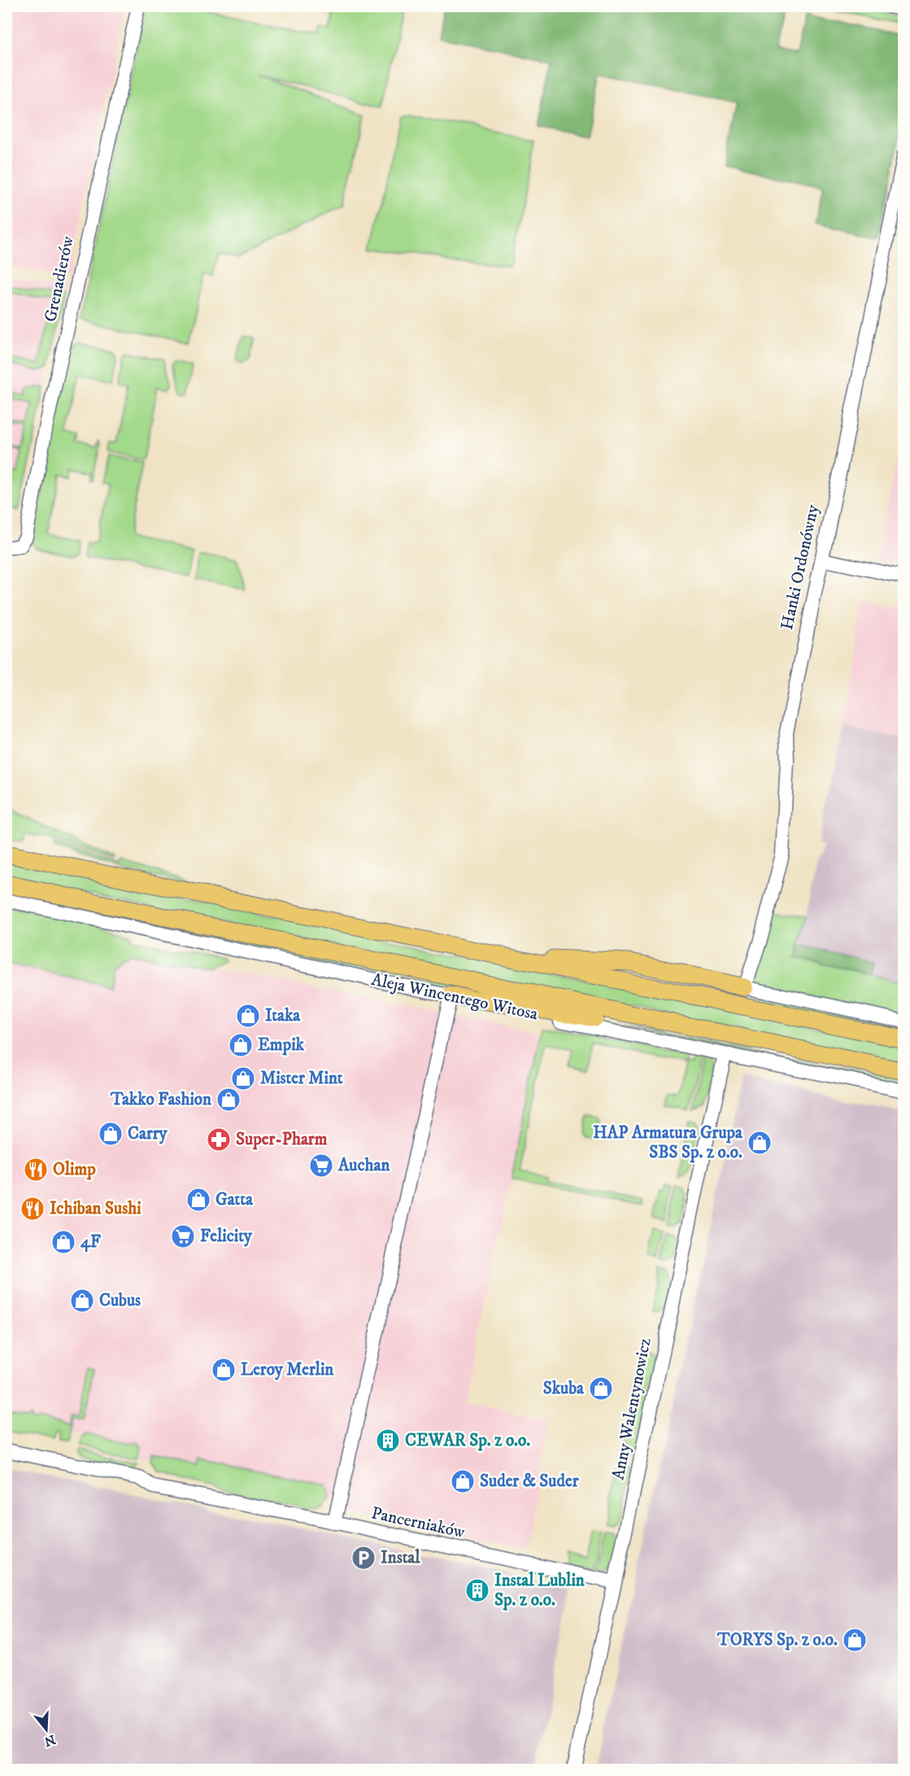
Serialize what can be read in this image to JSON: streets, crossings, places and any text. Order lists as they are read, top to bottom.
{
  "streets": {
    "main road": ["Aleja Wincentego Witosa"],
    "street": [
      "Grenadierów",
      "Hanki Ordonówny",
      "Anny Walentynowicz",
      "Pancerniaków"
    ]
  },
  "crossings": [
    ["Aleja Wincentego Witosa", "Anny Walentynowicz"],
    ["Anny Walentynowicz", "Pancerniaków"]
  ],
  "places": {
    "shop": [
      "Itaka",
      "Empik",
      "Mister Mint",
      "Takko Fashion",
      "Carry",
      "HAP Armatura Grupa SBS Sp. z o.o.",
      "Gatta",
      "4F",
      "Cubus",
      "Leroy Merlin",
      "Skuba",
      "Suder & Suder",
      "TORYS Sp. z o.o."
    ],
    "pharmacy": ["Super-Pharm"],
    "supermarket": ["Auchan", "Felicity"],
    "restaurant": ["Olimp", "Ichiban Sushi"],
    "building": ["CEWAR Sp. z o.o.", "Instal Lublin Sp. z o.o."],
    "parking": ["Instal"]
  },
  "north": "bottom"
}
